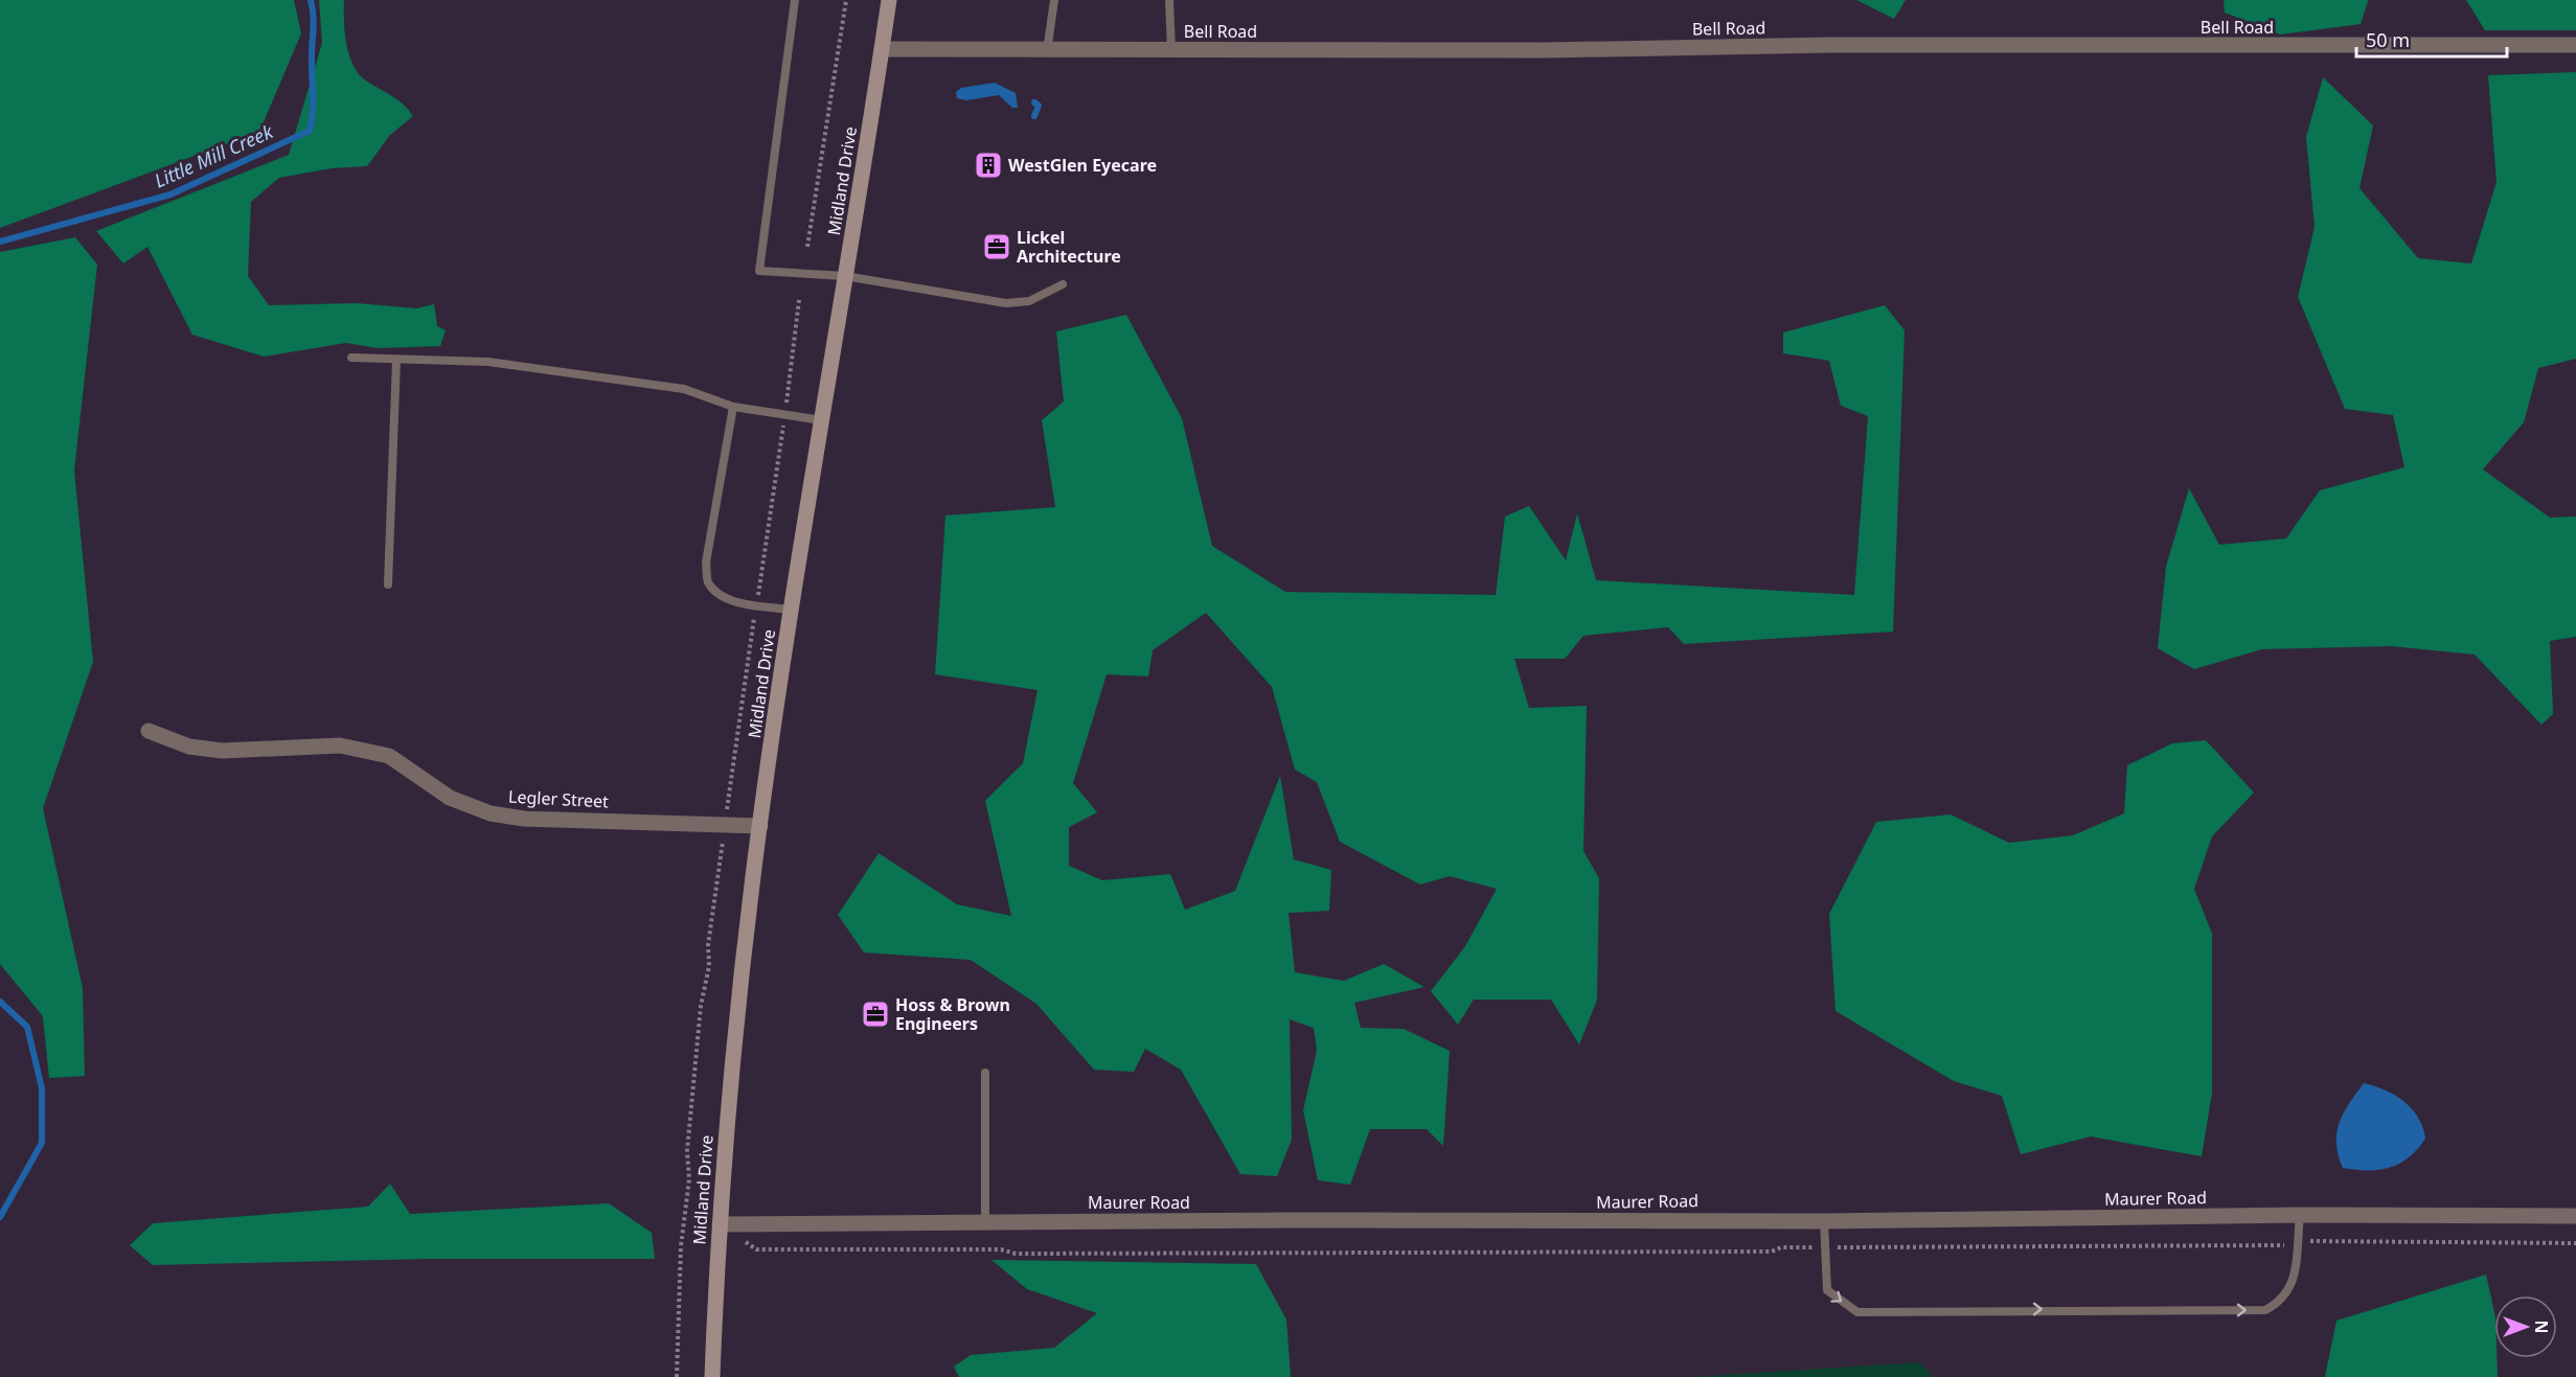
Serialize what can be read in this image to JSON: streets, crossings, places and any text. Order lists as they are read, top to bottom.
{
  "streets": {
    "main road": ["Midland Drive"],
    "street": ["Bell Road", "Legler Street", "Maurer Road"]
  },
  "crossings": [
    ["Bell Road", "Midland Drive"],
    ["Midland Drive", "Legler Street"],
    ["Midland Drive", "Maurer Road"]
  ],
  "water": ["Little Mill Creek"],
  "places": {
    "building": ["WestGlen Eyecare"],
    "office": ["Lickel Architecture", "Hoss & Brown Engineers"]
  },
  "scale_bar": "50 m",
  "north": "right"
}
